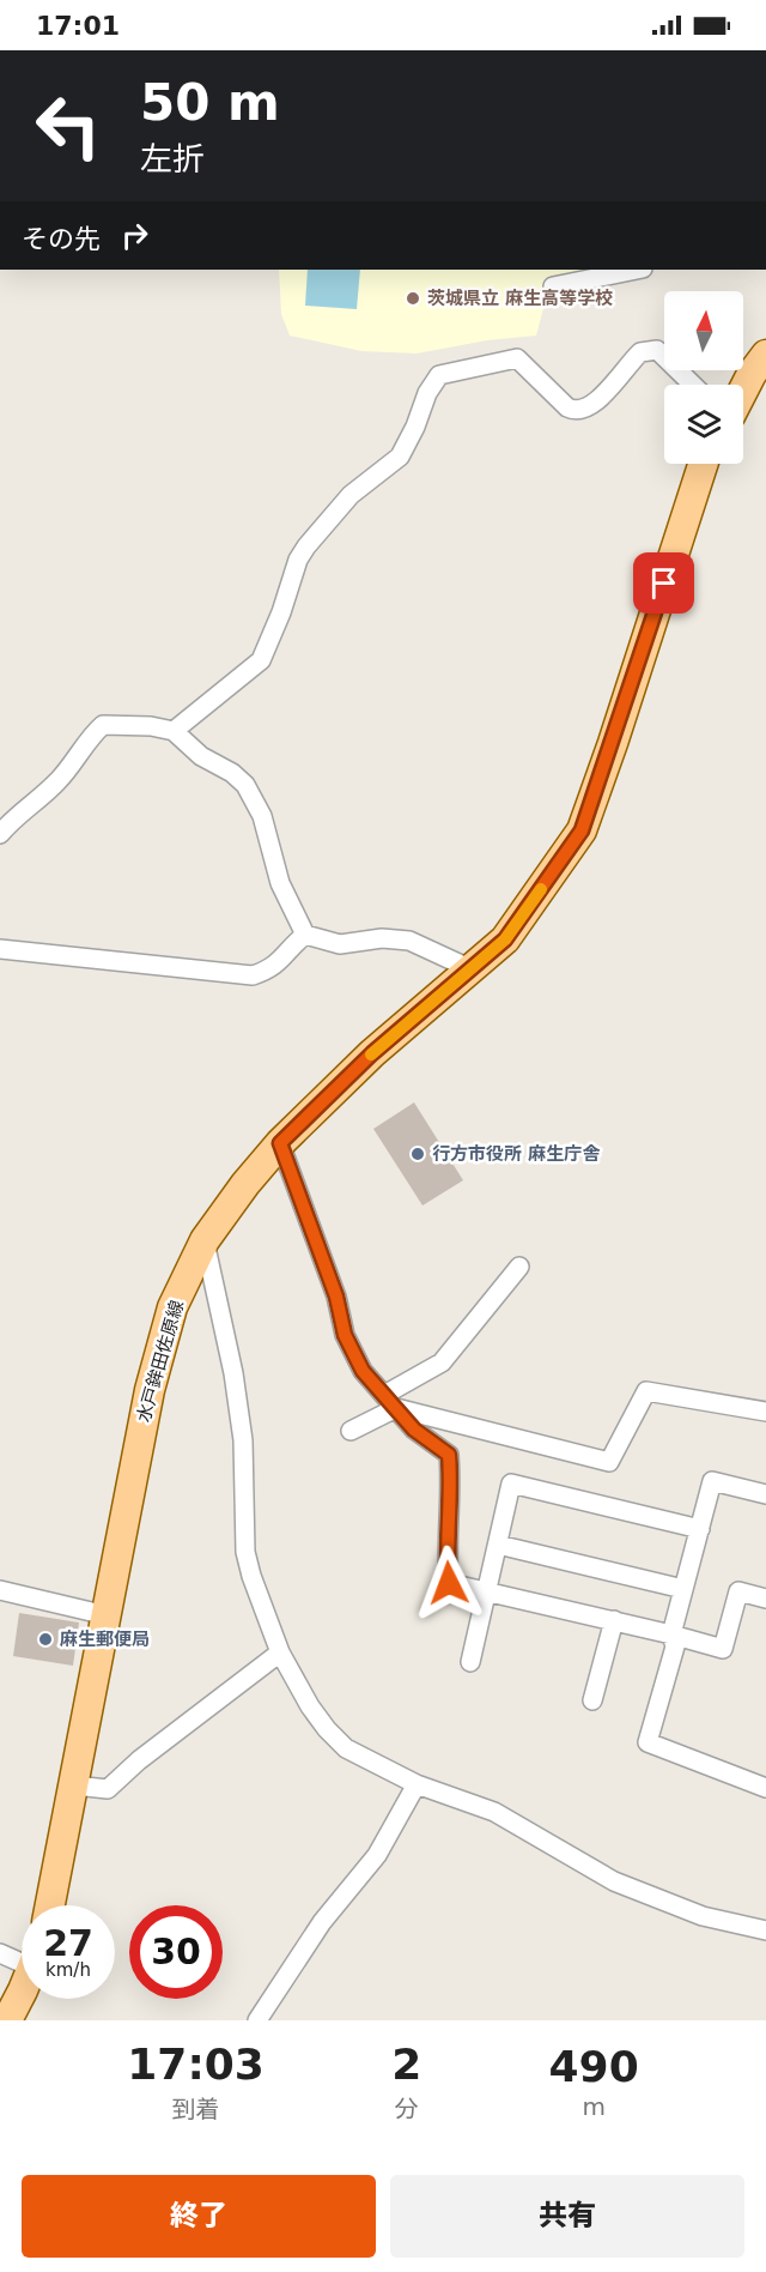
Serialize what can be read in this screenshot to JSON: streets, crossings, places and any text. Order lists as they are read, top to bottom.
{
  "streets": {
    "main road": ["水戸鉾田佐原線"]
  },
  "places": ["茨城県立 麻生高等学校", "行方市役所 麻生庁舎", "麻生郵便局"],
  "north": "top",
  "page": {
    "status": "17:01",
    "turn": ["50 m", "左折"],
    "then": "その先",
    "speed": "27 km/h",
    "limit": "30",
    "eta": [
      "17:03",
      "到着",
      "2",
      "分",
      "490",
      "m"
    ],
    "buttons": ["終了", "共有"]
  }
}
